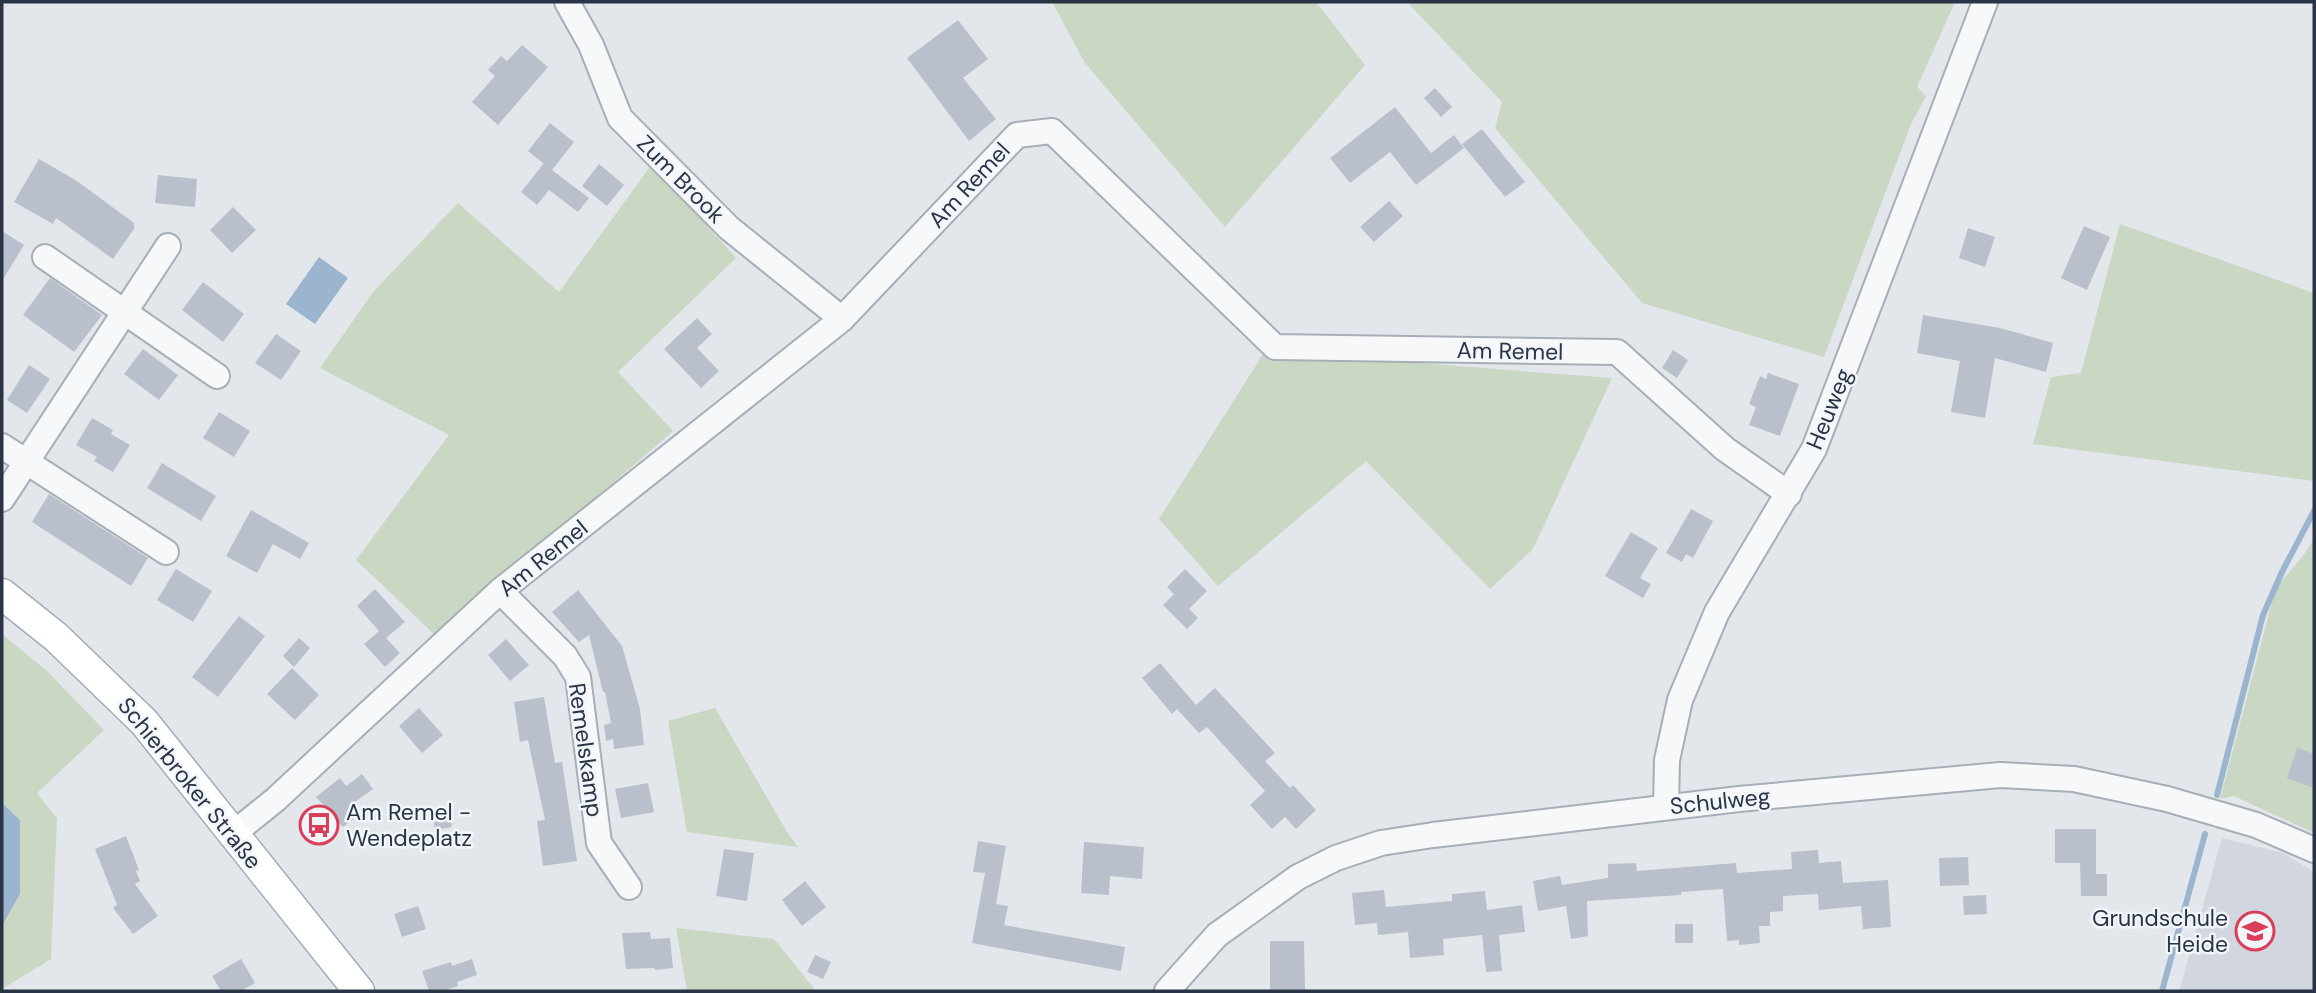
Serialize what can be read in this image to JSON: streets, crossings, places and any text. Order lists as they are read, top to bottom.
{
  "streets": {
    "main road": ["Schierbroker Straße"],
    "street": [
      "Zum Brook",
      "Am Remel",
      "Heuweg",
      "Remelskamp",
      "Schulweg"
    ]
  },
  "crossings": [
    ["Zum Brook", "Am Remel"],
    ["Am Remel", "Heuweg"],
    ["Am Remel", "Remelskamp"],
    ["Am Remel", "Schierbroker Straße"],
    ["Heuweg", "Schulweg"]
  ],
  "places": {
    "bus stop": ["Am Remel - Wendeplatz"],
    "school or university": ["Grundschule Heide"]
  }
}
